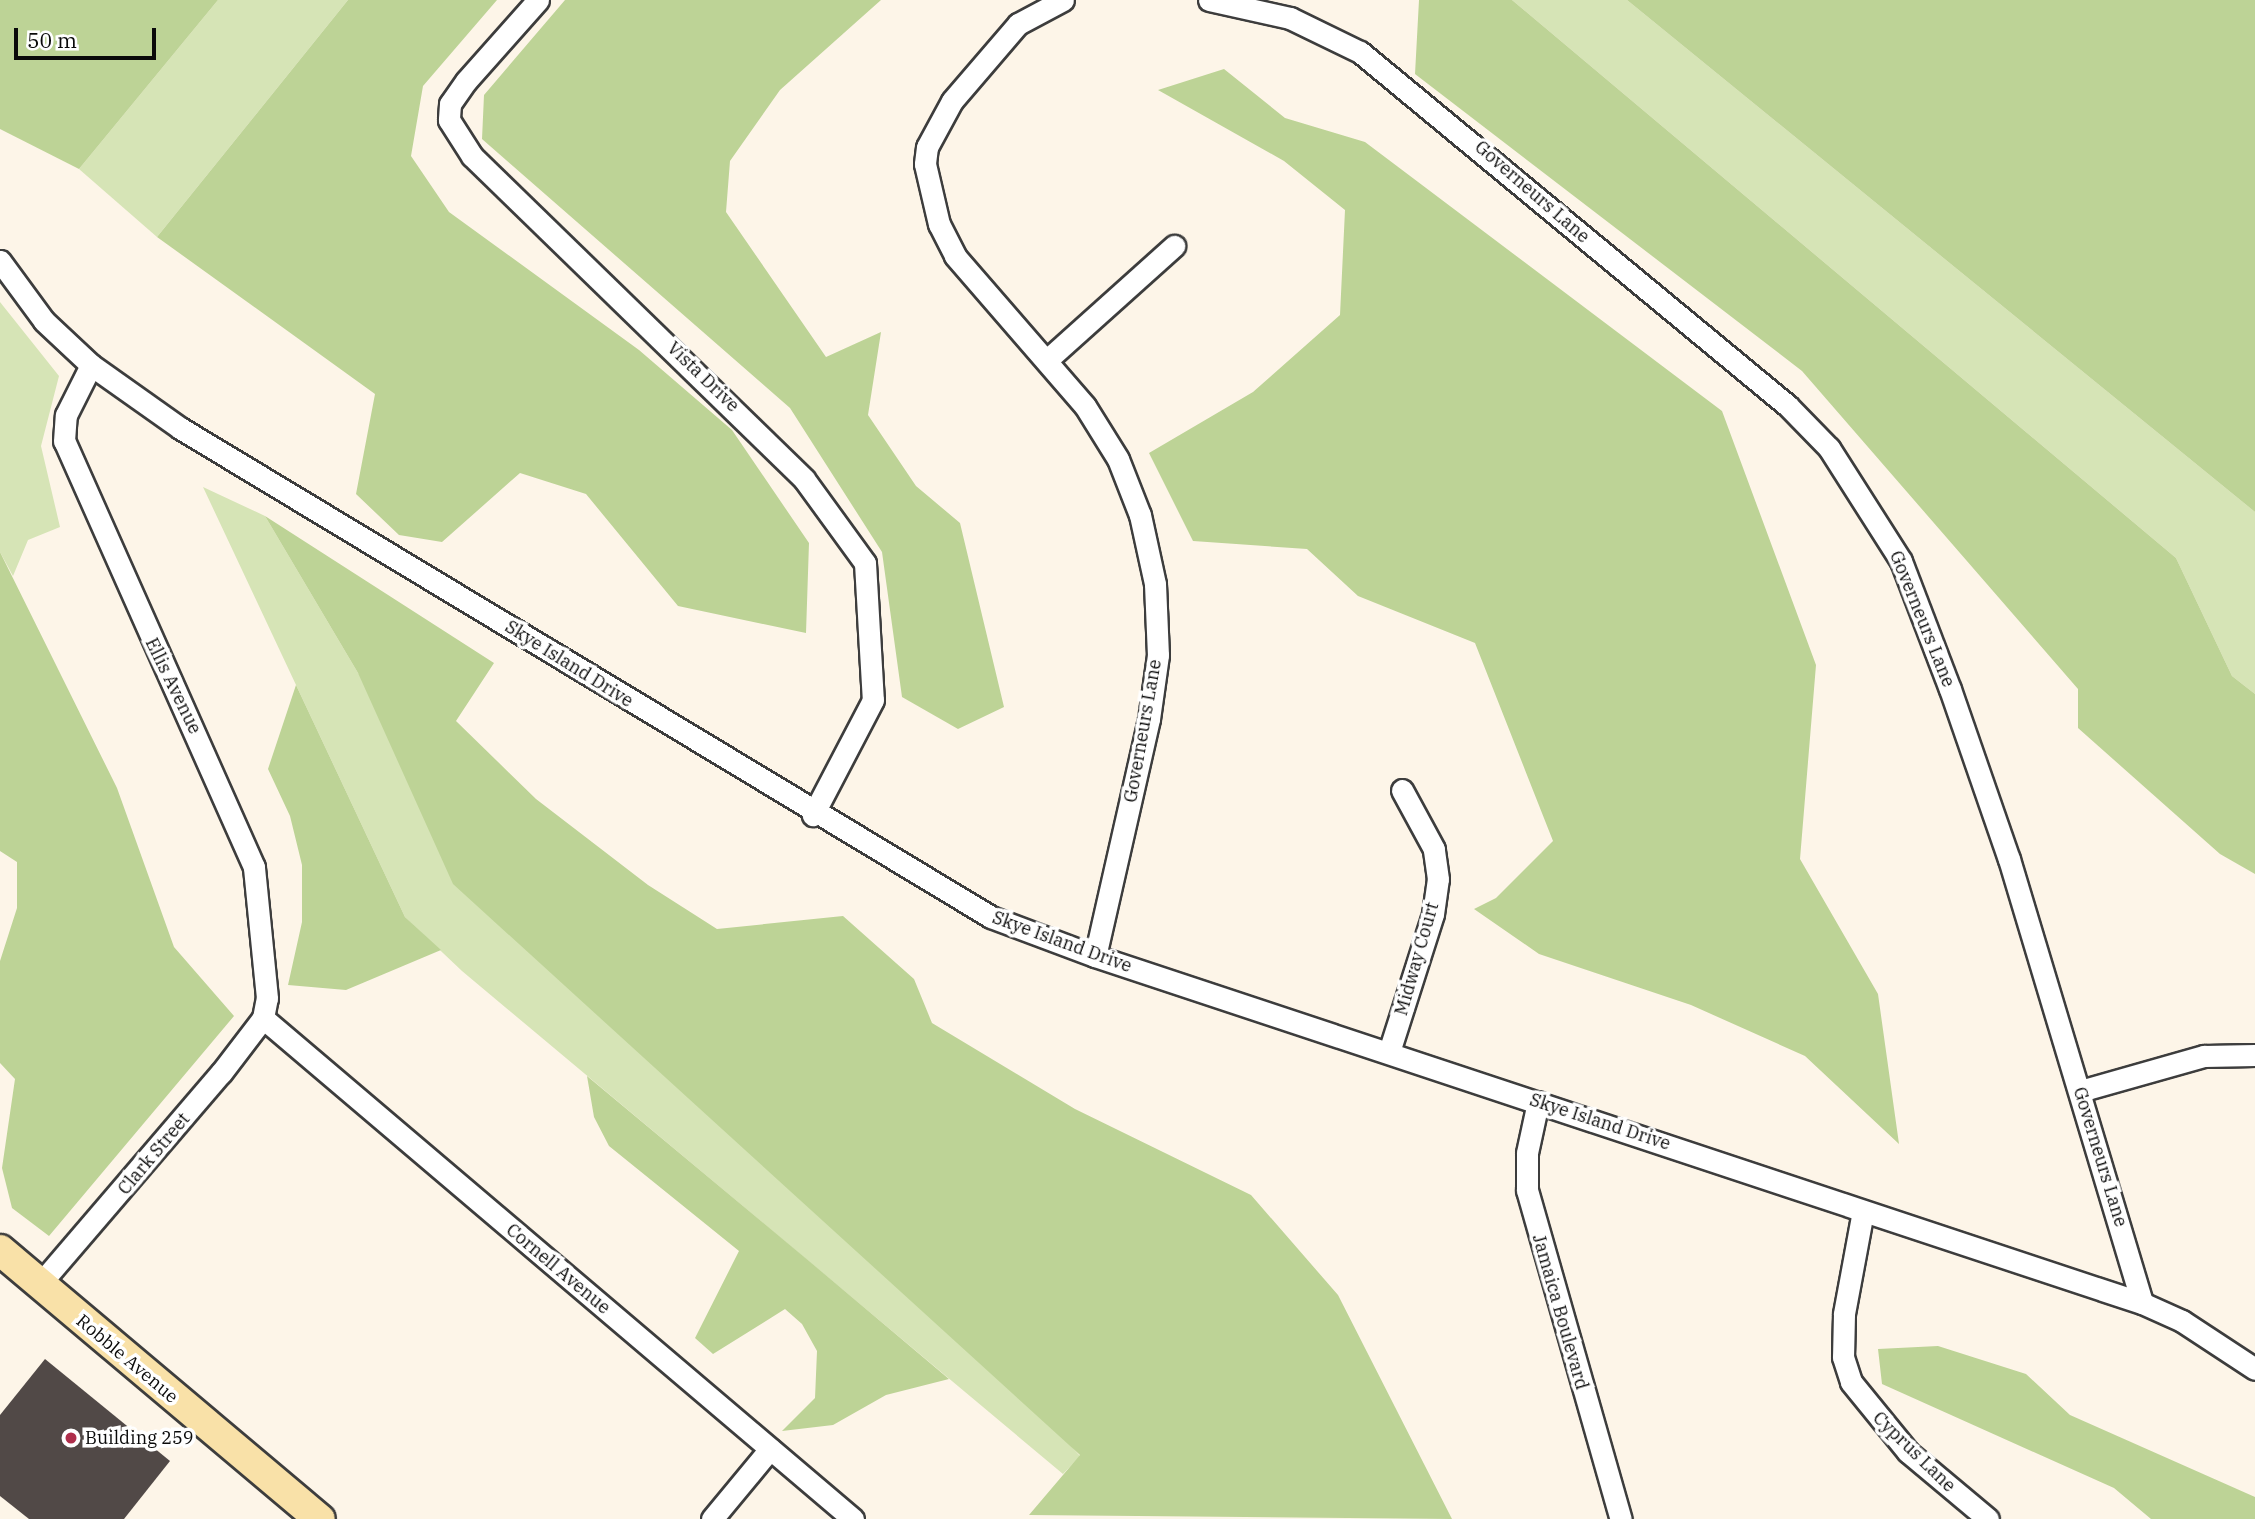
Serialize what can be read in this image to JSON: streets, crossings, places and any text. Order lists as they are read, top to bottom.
{
  "streets": {
    "street": [
      "Governeurs Lane",
      "Vista Drive",
      "Skye Island Drive",
      "Ellis Avenue",
      "Midway Court",
      "Clark Street",
      "Cornell Avenue",
      "Jamaica Boulevard",
      "Robble Avenue",
      "Cyprus Lane"
    ]
  },
  "crossings": [
    ["Governeurs Lane", "Skye Island Drive"],
    ["Vista Drive", "Skye Island Drive"],
    ["Skye Island Drive", "Ellis Avenue"],
    ["Skye Island Drive", "Midway Court"],
    ["Skye Island Drive", "Jamaica Boulevard"],
    ["Skye Island Drive", "Cyprus Lane"],
    ["Ellis Avenue", "Clark Street"],
    ["Ellis Avenue", "Cornell Avenue"],
    ["Clark Street", "Cornell Avenue"],
    ["Clark Street", "Robble Avenue"]
  ],
  "places": ["Building 259"],
  "scale_bar": "50 m"
}
